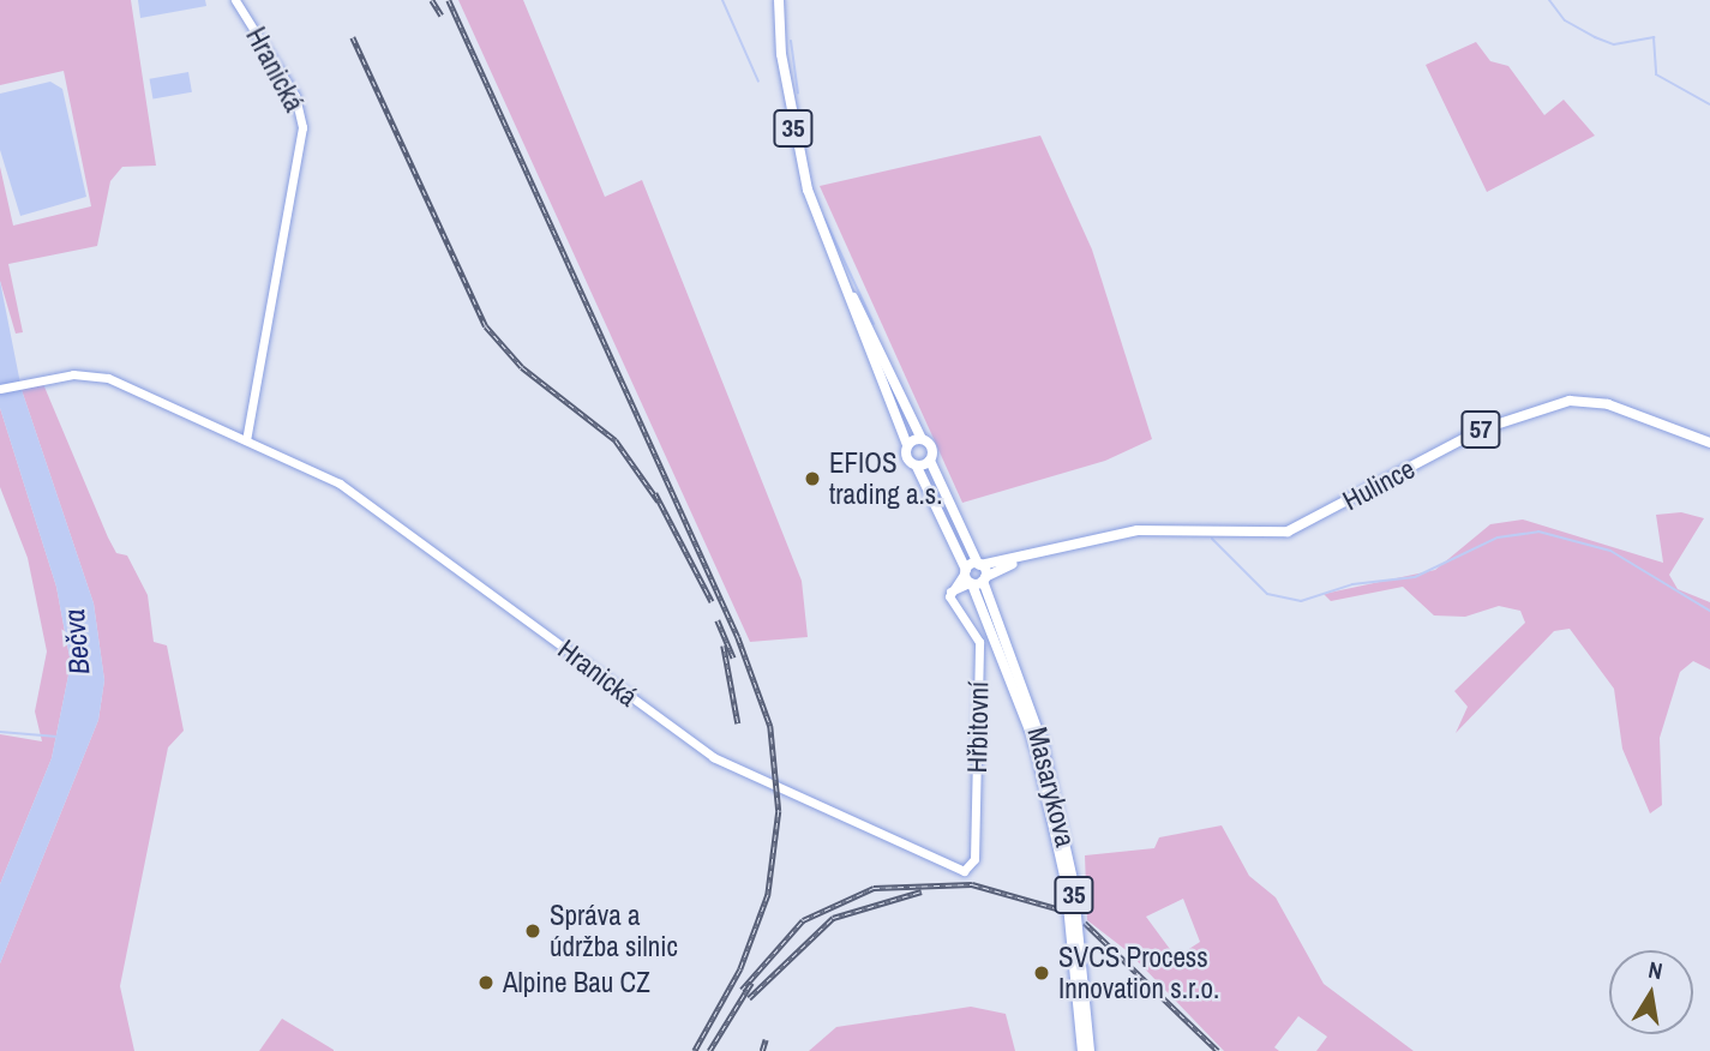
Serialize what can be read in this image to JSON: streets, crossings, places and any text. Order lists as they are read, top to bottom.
{
  "streets": {
    "main road": [
      "35",
      "57",
      "Hulince",
      "Masarykova"
    ],
    "street": ["Hranická", "Hřbitovní"]
  },
  "crossings": [
    ["Hranická", "Hřbitovní"],
    ["35", "Hulince"],
    ["35", "Hřbitovní"],
    ["35", "Masarykova"],
    ["Hulince", "Hřbitovní"],
    ["Hulince", "Masarykova"],
    ["Hřbitovní", "Masarykova"]
  ],
  "water": ["Bečva"],
  "places": [
    "EFIOS trading a.s.",
    "Správa a údržba silnic",
    "SVCS Process Innovation s.r.o.",
    "Alpine Bau CZ"
  ],
  "north": "top"
}
